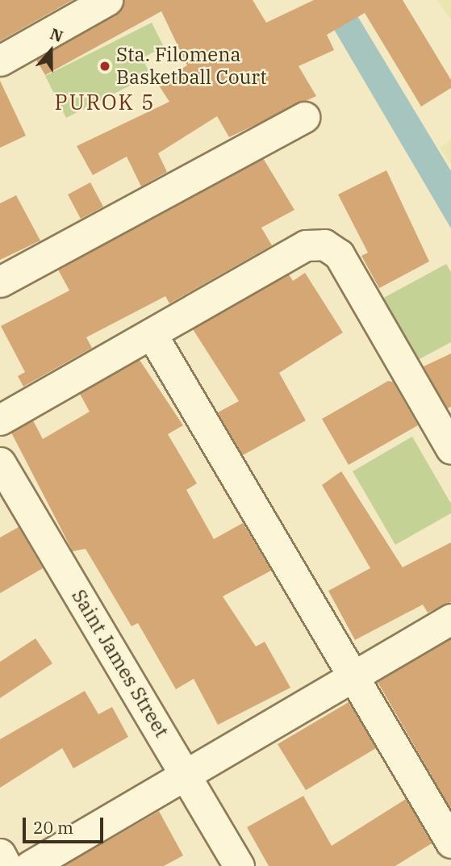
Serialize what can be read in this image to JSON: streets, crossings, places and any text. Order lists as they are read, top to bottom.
{
  "streets": {
    "street": ["Saint James Street"]
  },
  "districts": ["PUROK 5"],
  "places": ["Sta. Filomena Basketball Court"],
  "scale_bar": "20 m",
  "north": "top"
}
